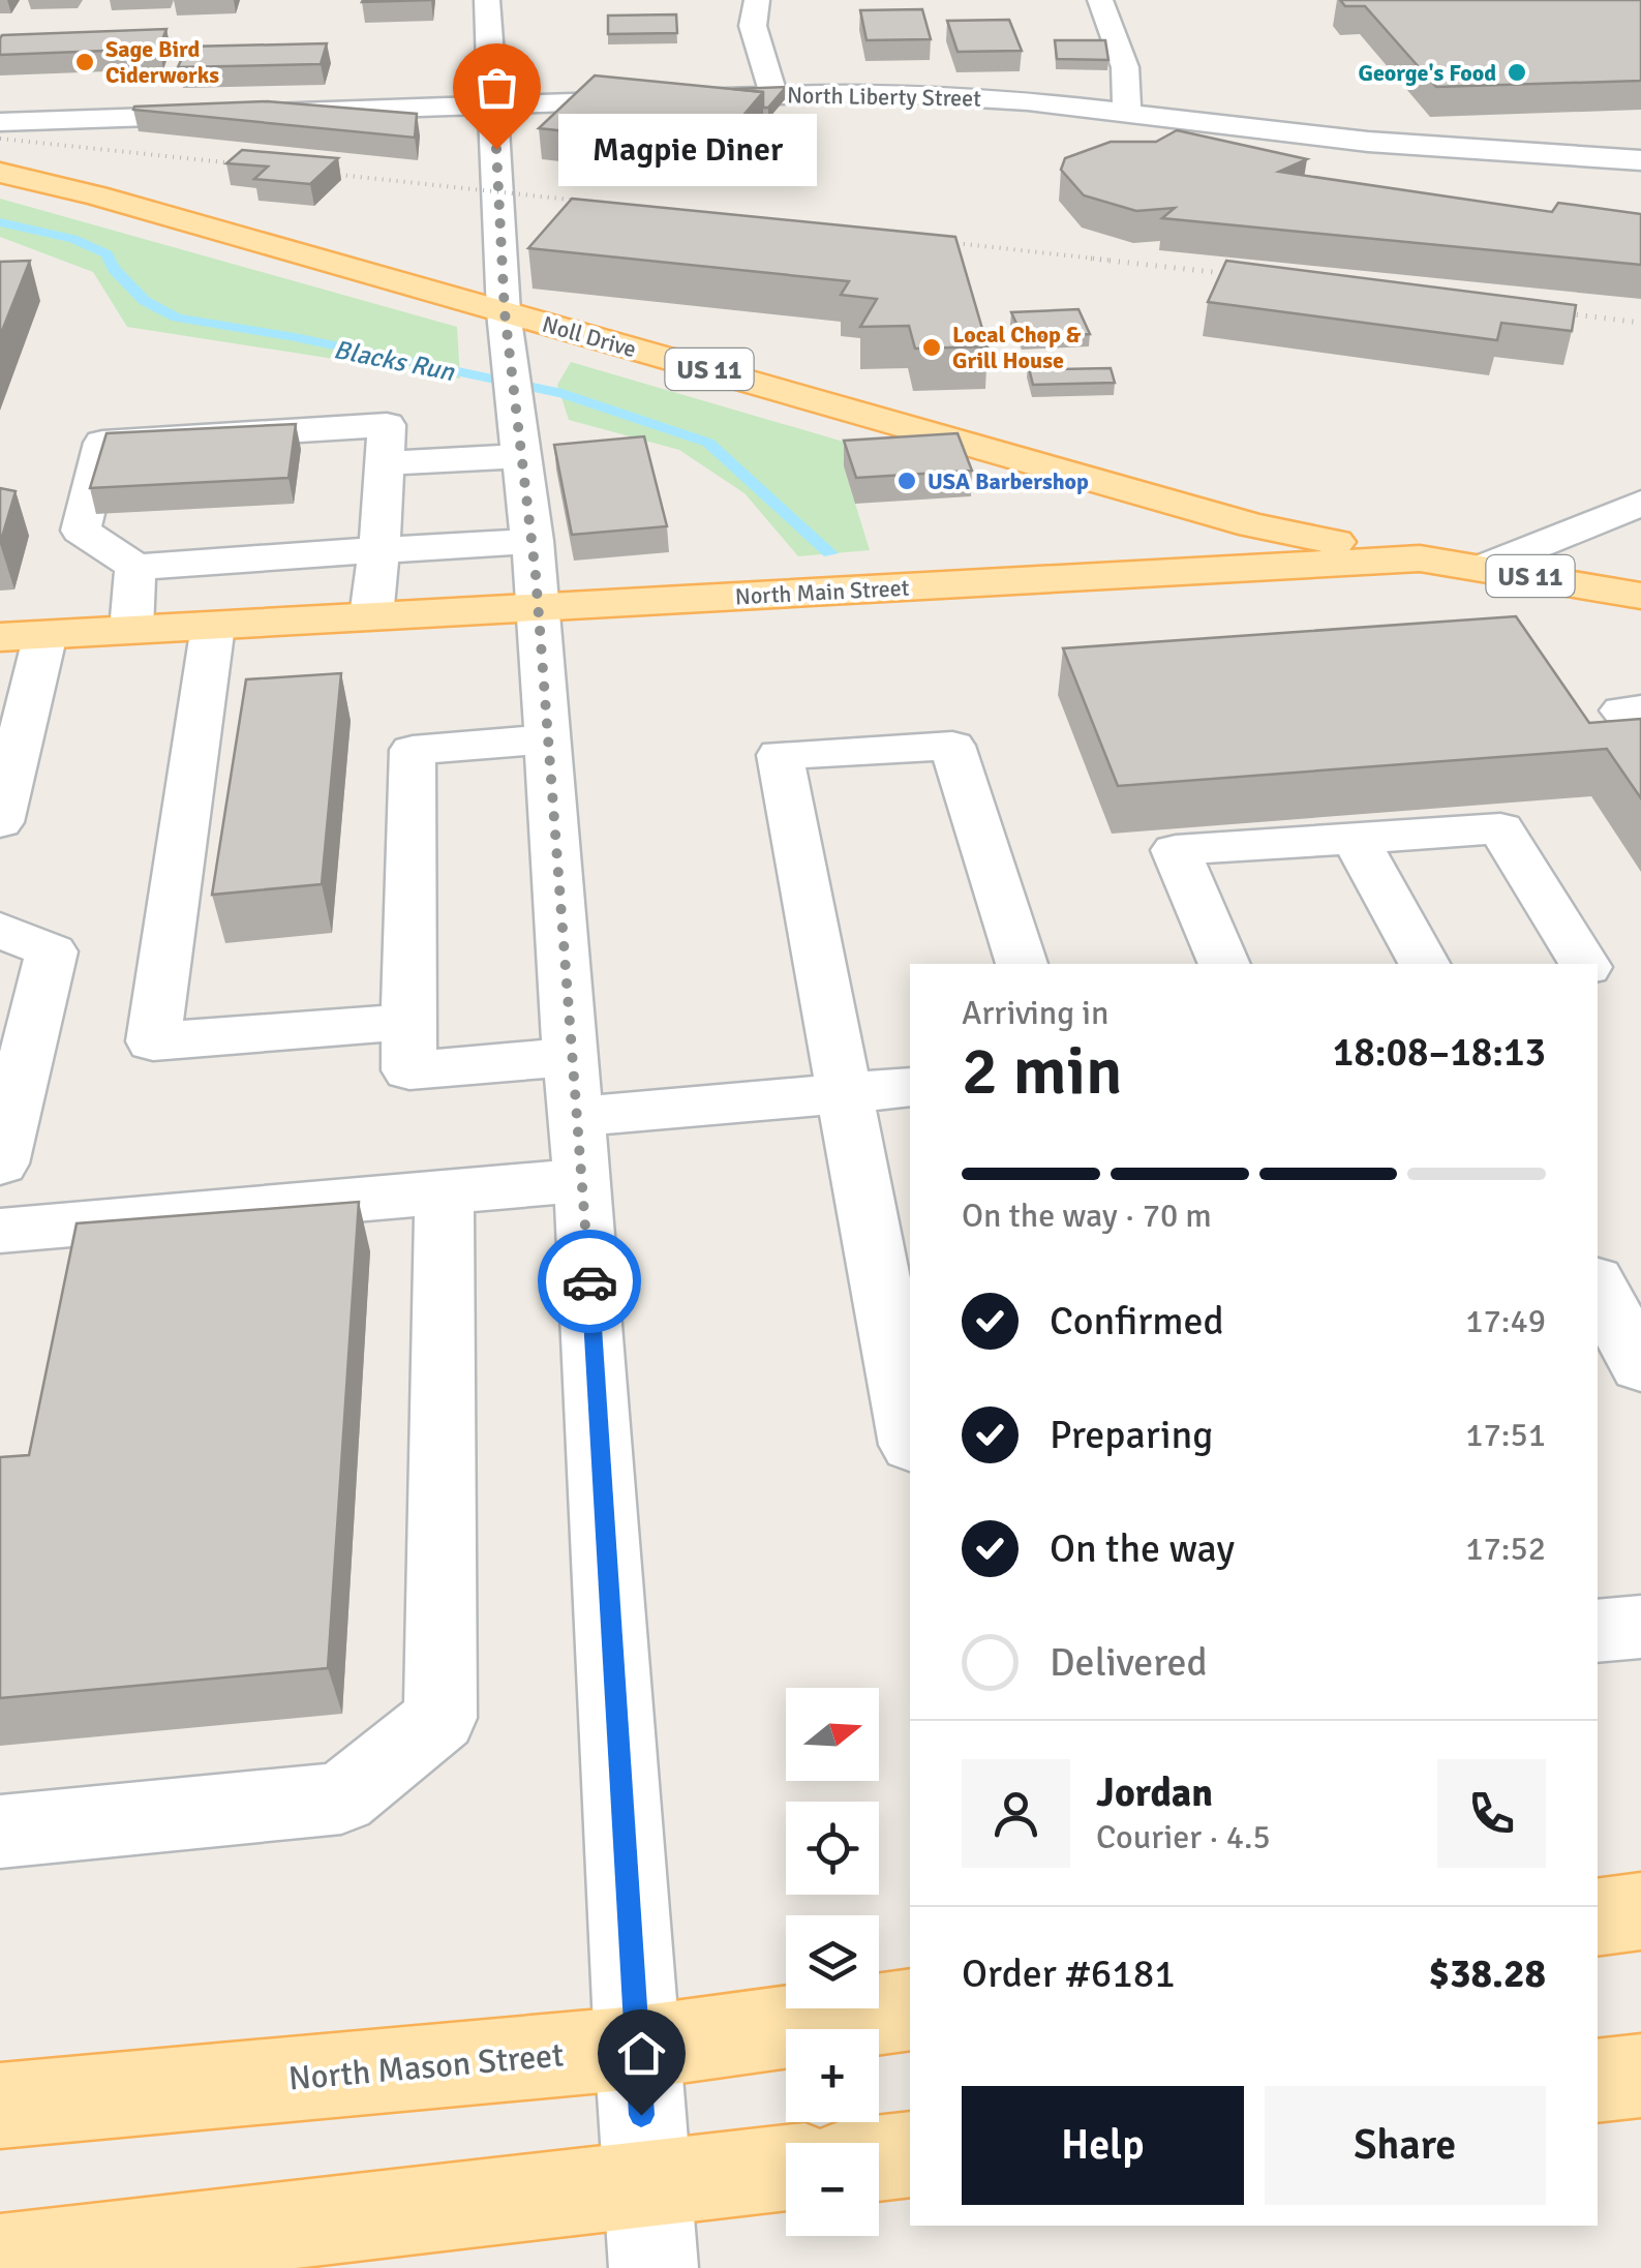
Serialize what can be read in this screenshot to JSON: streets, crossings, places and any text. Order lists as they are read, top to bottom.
{
  "streets": {
    "main road": [
      "Noll Drive",
      "US 11",
      "North Main Street",
      "North Mason Street"
    ],
    "street": ["North Liberty Street"]
  },
  "crossings": [
    ["Noll Drive", "North Main Street"]
  ],
  "water": ["Blacks Run"],
  "places": [
    "Sage Bird Ciderworks",
    "George's Food",
    "Magpie Diner",
    "Local Chop & Grill House",
    "USA Barbershop"
  ],
  "north": "right",
  "page": {
    "bubble": "Magpie Diner",
    "heading": ["2 min", "Arriving in", "18:08–18:13"],
    "panel": [
      "Jordan",
      "Courier · 4.5",
      "Order #6181",
      "$38.28"
    ],
    "bar": "On the way · 70 m",
    "list": [
      ["Confirmed", "17:49"],
      ["Preparing", "17:51"],
      ["On the way", "17:52"],
      "Delivered"
    ],
    "map_buttons": ["+", "−"],
    "buttons": ["Help", "Share"]
  }
}
